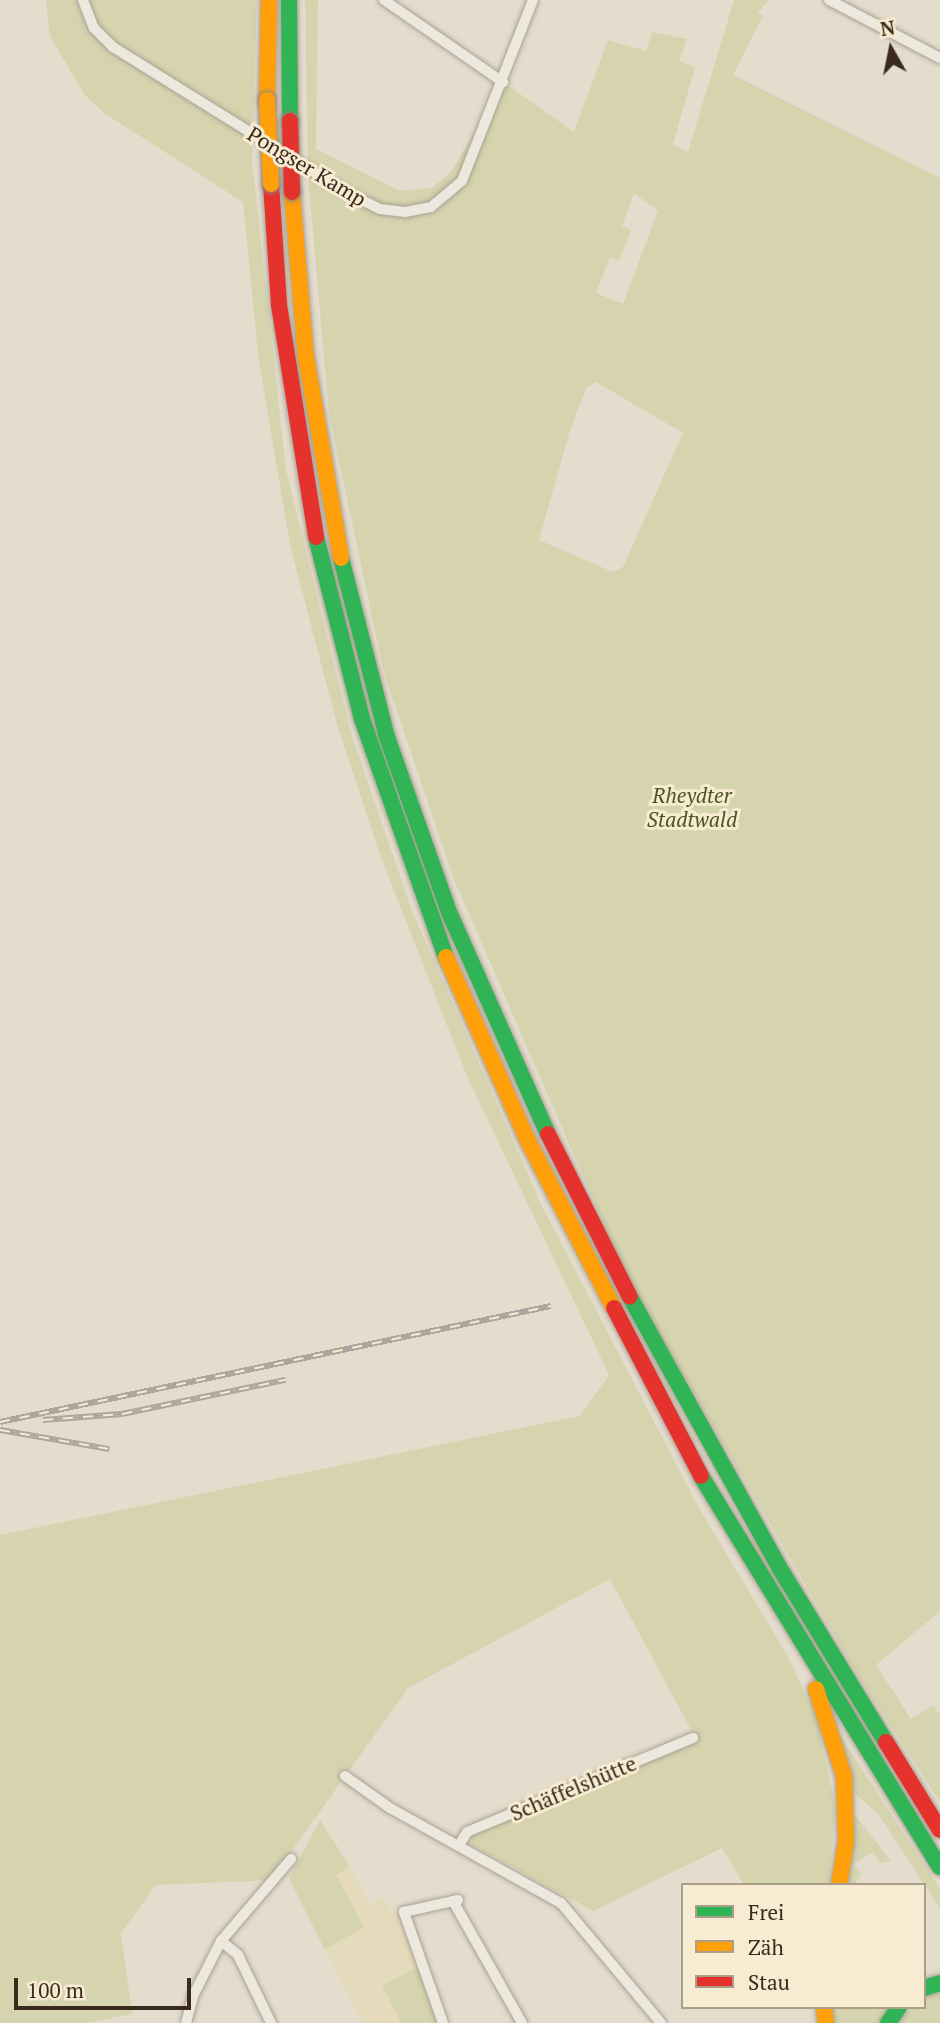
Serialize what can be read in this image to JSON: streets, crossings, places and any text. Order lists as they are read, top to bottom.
{
  "streets": {
    "street": ["Pongser Kamp", "Schäffelshütte"]
  },
  "parks": ["Rheydter Stadtwald"],
  "legend": ["Frei", "Zäh", "Stau"],
  "scale_bar": "100 m",
  "north": "top"
}
